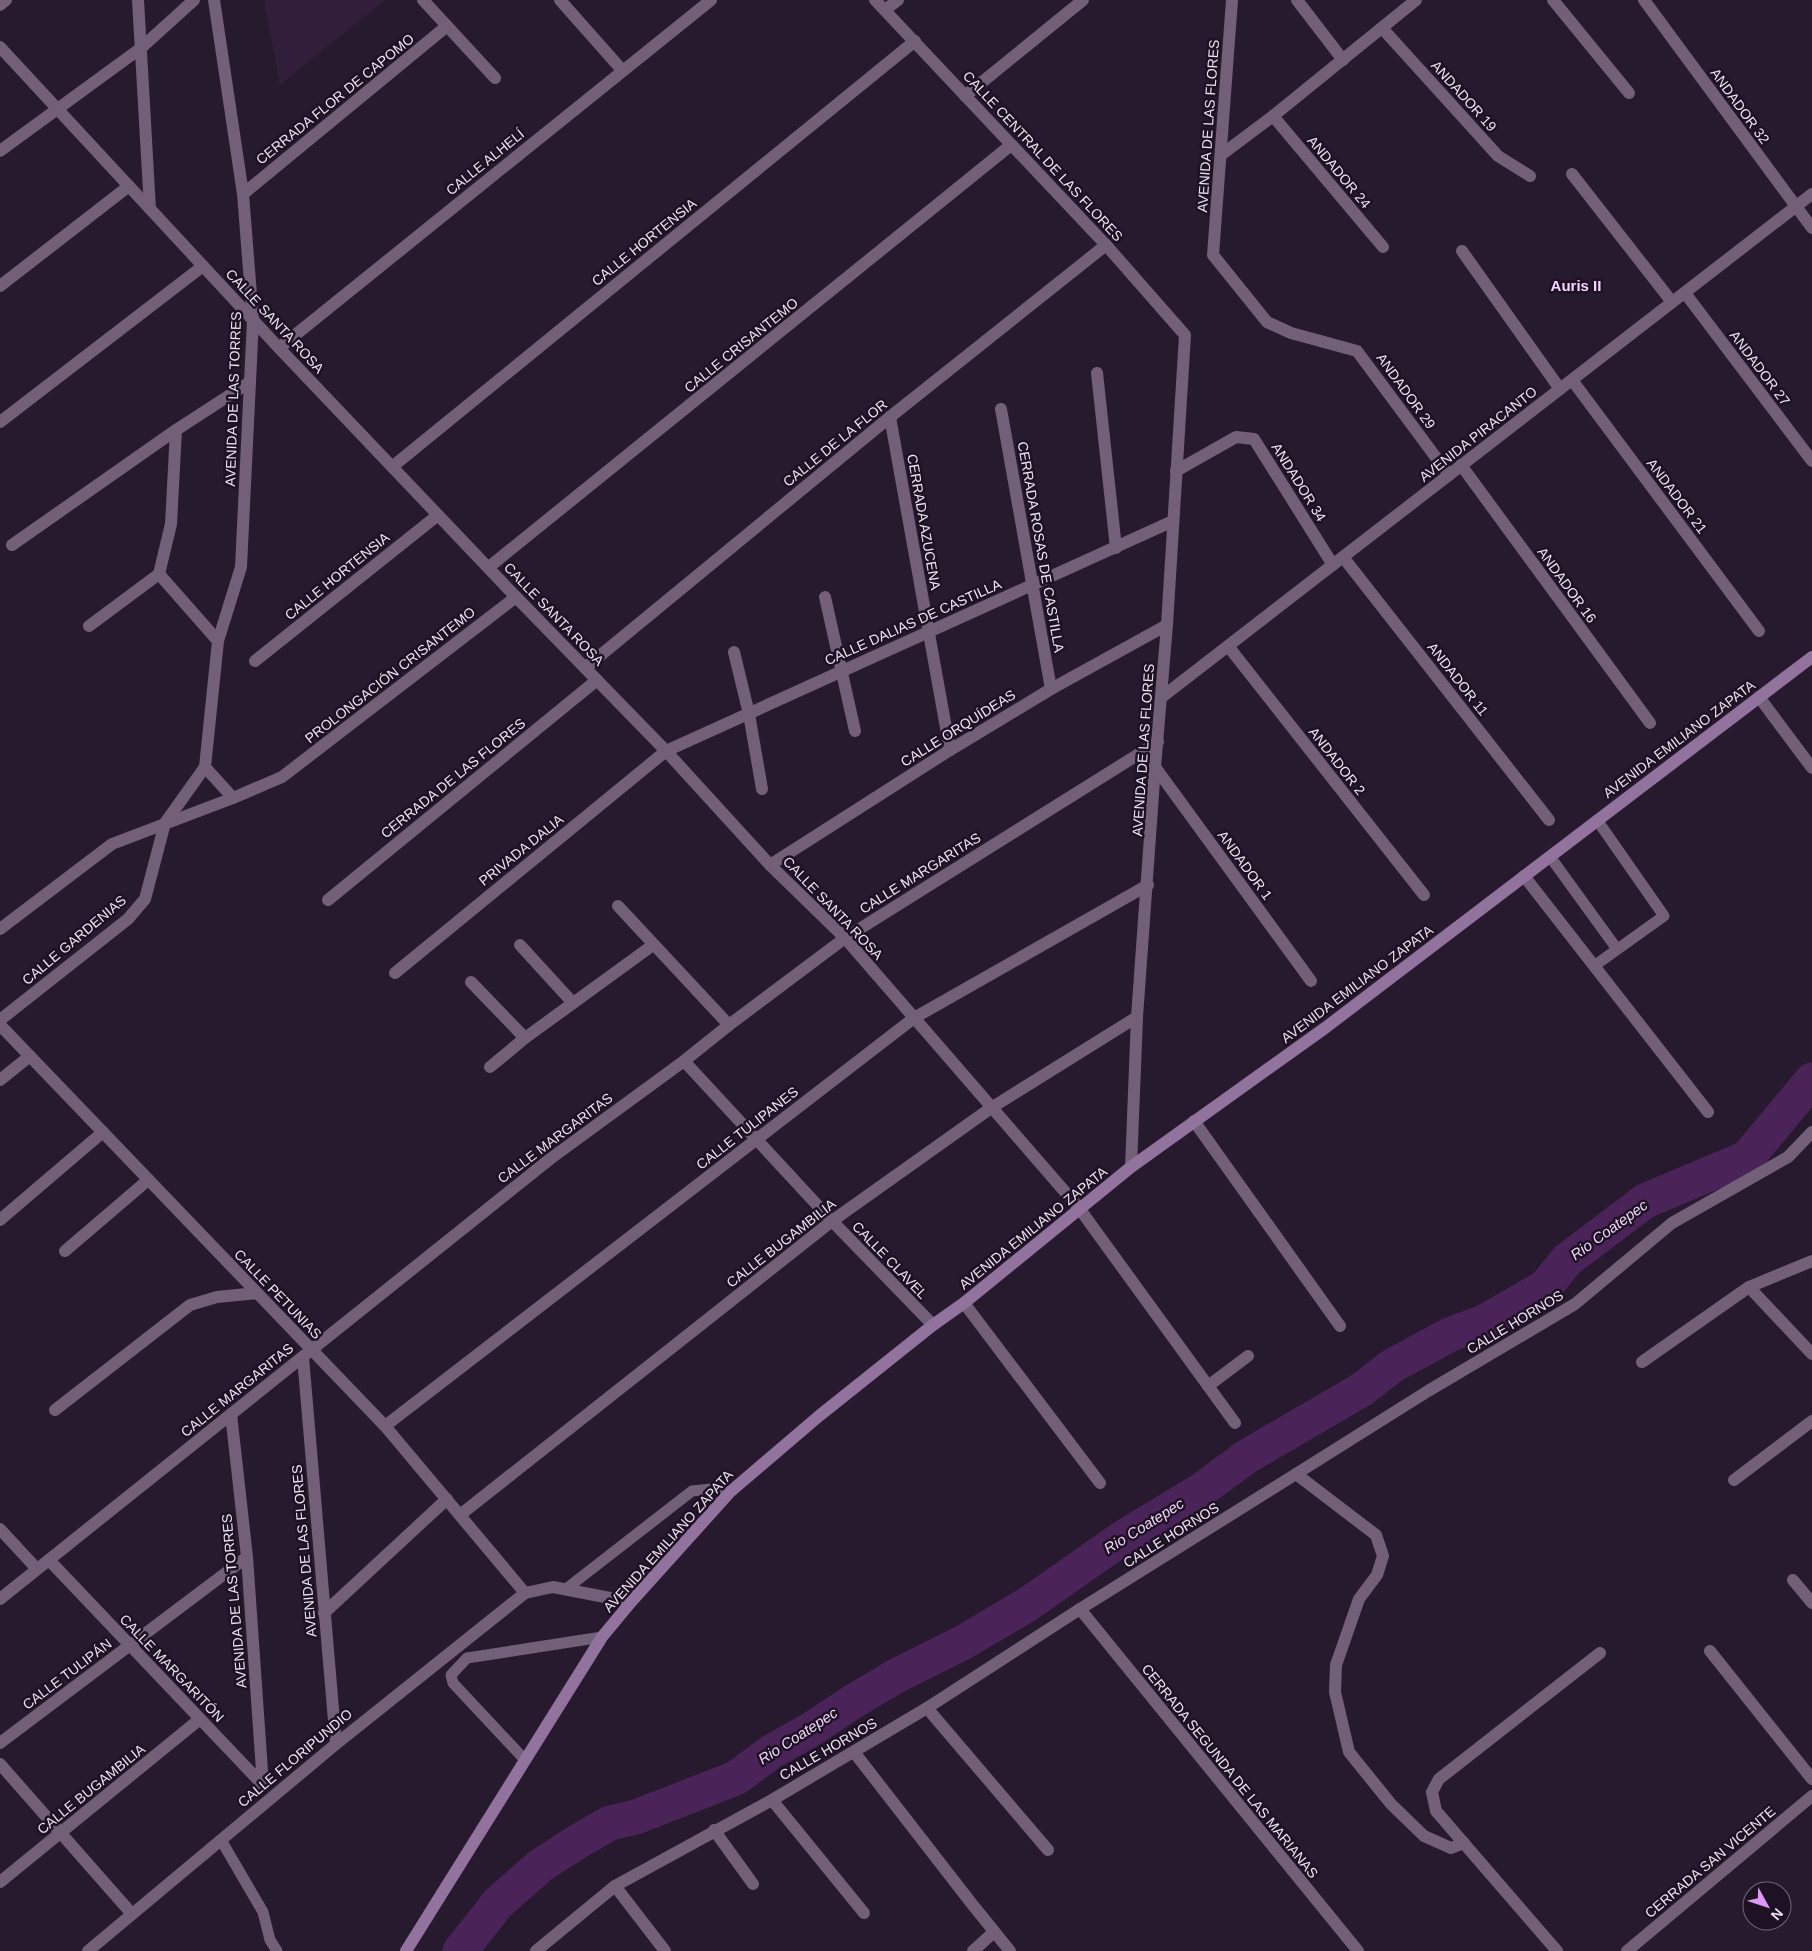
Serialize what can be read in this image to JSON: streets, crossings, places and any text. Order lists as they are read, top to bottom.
{
  "streets": {
    "main road": ["AVENIDA EMILIANO ZAPATA"],
    "street": [
      "ANDADOR 19",
      "CERRADA FLOR DE CAPOMO",
      "ANDADOR 32",
      "AVENIDA DE LAS FLORES",
      "CALLE CENTRAL DE LAS FLORES",
      "CALLE ALHELÍ",
      "ANDADOR 24",
      "CALLE HORTENSIA",
      "CALLE SANTA ROSA",
      "CALLE CRISANTEMO",
      "ANDADOR 27",
      "ANDADOR 29",
      "AVENIDA DE LAS TORRES",
      "AVENIDA PIRACANTO",
      "CALLE DE LA FLOR",
      "ANDADOR 34",
      "ANDADOR 21",
      "CERRADA AZUCENA",
      "CERRADA ROSAS DE CASTILLA",
      "ANDADOR 16",
      "CALLE DALIAS DE CASTILLA",
      "PROLONGACIÓN CRISANTEMO",
      "ANDADOR 11",
      "CALLE ORQUÍDEAS",
      "ANDADOR 2",
      "CERRADA DE LAS FLORES",
      "PRIVADA DALIA",
      "ANDADOR 1",
      "CALLE MARGARITAS",
      "CALLE GARDENIAS",
      "CALLE TULIPANES",
      "CALLE BUGAMBILIA",
      "CALLE CLAVEL",
      "CALLE PETUNIAS",
      "CALLE HORNOS",
      "CALLE MARGARITÓN",
      "CALLE TULIPÁN",
      "CALLE FLORIPUNDIO",
      "CERRADA SEGUNDA DE LAS MARIANAS",
      "CERRADA SAN VICENTE"
    ]
  },
  "crossings": [
    ["CERRADA FLOR DE CAPOMO", "AVENIDA DE LAS TORRES"],
    ["ANDADOR 32", "AVENIDA PIRACANTO"],
    ["AVENIDA DE LAS FLORES", "CALLE CENTRAL DE LAS FLORES"],
    ["AVENIDA DE LAS FLORES", "ANDADOR 29"],
    ["AVENIDA DE LAS FLORES", "AVENIDA PIRACANTO"],
    ["AVENIDA DE LAS FLORES", "ANDADOR 34"],
    ["AVENIDA DE LAS FLORES", "CALLE DALIAS DE CASTILLA"],
    ["AVENIDA DE LAS FLORES", "CALLE ORQUÍDEAS"],
    ["AVENIDA DE LAS FLORES", "AVENIDA EMILIANO ZAPATA"],
    ["AVENIDA DE LAS FLORES", "ANDADOR 1"],
    ["AVENIDA DE LAS FLORES", "CALLE MARGARITAS"],
    ["AVENIDA DE LAS FLORES", "CALLE TULIPANES"],
    ["AVENIDA DE LAS FLORES", "CALLE BUGAMBILIA"],
    ["AVENIDA DE LAS FLORES", "CALLE PETUNIAS"],
    ["AVENIDA DE LAS FLORES", "CALLE FLORIPUNDIO"],
    ["CALLE CENTRAL DE LAS FLORES", "CALLE HORTENSIA"],
    ["CALLE CENTRAL DE LAS FLORES", "CALLE CRISANTEMO"],
    ["CALLE CENTRAL DE LAS FLORES", "CALLE DE LA FLOR"],
    ["CALLE ALHELÍ", "CALLE SANTA ROSA"],
    ["CALLE HORTENSIA", "CALLE SANTA ROSA"],
    ["CALLE SANTA ROSA", "CALLE CRISANTEMO"],
    ["CALLE SANTA ROSA", "AVENIDA DE LAS TORRES"],
    ["CALLE SANTA ROSA", "CALLE DE LA FLOR"],
    ["CALLE SANTA ROSA", "CALLE DALIAS DE CASTILLA"],
    ["CALLE SANTA ROSA", "PROLONGACIÓN CRISANTEMO"],
    ["CALLE SANTA ROSA", "CALLE ORQUÍDEAS"],
    ["CALLE SANTA ROSA", "AVENIDA EMILIANO ZAPATA"],
    ["CALLE SANTA ROSA", "CERRADA DE LAS FLORES"],
    ["CALLE SANTA ROSA", "PRIVADA DALIA"],
    ["CALLE SANTA ROSA", "CALLE MARGARITAS"],
    ["CALLE SANTA ROSA", "CALLE TULIPANES"],
    ["CALLE SANTA ROSA", "CALLE BUGAMBILIA"],
    ["ANDADOR 27", "AVENIDA PIRACANTO"],
    ["ANDADOR 29", "AVENIDA PIRACANTO"],
    ["AVENIDA DE LAS TORRES", "CALLE MARGARITAS"],
    ["AVENIDA DE LAS TORRES", "CALLE GARDENIAS"],
    ["AVENIDA DE LAS TORRES", "CALLE MARGARITÓN"],
    ["AVENIDA DE LAS TORRES", "CALLE TULIPÁN"],
    ["AVENIDA PIRACANTO", "ANDADOR 34"],
    ["AVENIDA PIRACANTO", "ANDADOR 21"],
    ["AVENIDA PIRACANTO", "ANDADOR 16"],
    ["AVENIDA PIRACANTO", "ANDADOR 11"],
    ["AVENIDA PIRACANTO", "ANDADOR 2"],
    ["CALLE DE LA FLOR", "CERRADA AZUCENA"],
    ["CERRADA AZUCENA", "CALLE DALIAS DE CASTILLA"],
    ["CERRADA AZUCENA", "CALLE ORQUÍDEAS"],
    ["CERRADA ROSAS DE CASTILLA", "CALLE DALIAS DE CASTILLA"],
    ["CERRADA ROSAS DE CASTILLA", "CALLE ORQUÍDEAS"],
    ["CALLE DALIAS DE CASTILLA", "PRIVADA DALIA"],
    ["PROLONGACIÓN CRISANTEMO", "CALLE GARDENIAS"],
    ["AVENIDA EMILIANO ZAPATA", "CALLE CLAVEL"],
    ["CALLE MARGARITAS", "CALLE CLAVEL"],
    ["CALLE MARGARITAS", "CALLE PETUNIAS"],
    ["CALLE MARGARITAS", "CALLE MARGARITÓN"],
    ["CALLE TULIPANES", "CALLE CLAVEL"],
    ["CALLE TULIPANES", "CALLE PETUNIAS"],
    ["CALLE BUGAMBILIA", "CALLE CLAVEL"],
    ["CALLE BUGAMBILIA", "CALLE PETUNIAS"],
    ["CALLE BUGAMBILIA", "CALLE MARGARITÓN"],
    ["CALLE PETUNIAS", "CALLE FLORIPUNDIO"],
    ["CALLE HORNOS", "CERRADA SEGUNDA DE LAS MARIANAS"],
    ["CALLE MARGARITÓN", "CALLE TULIPÁN"],
    ["CALLE MARGARITÓN", "CALLE FLORIPUNDIO"]
  ],
  "districts": ["Auris II"],
  "water": ["Rio Coatepec"],
  "north": "bottom right"
}
